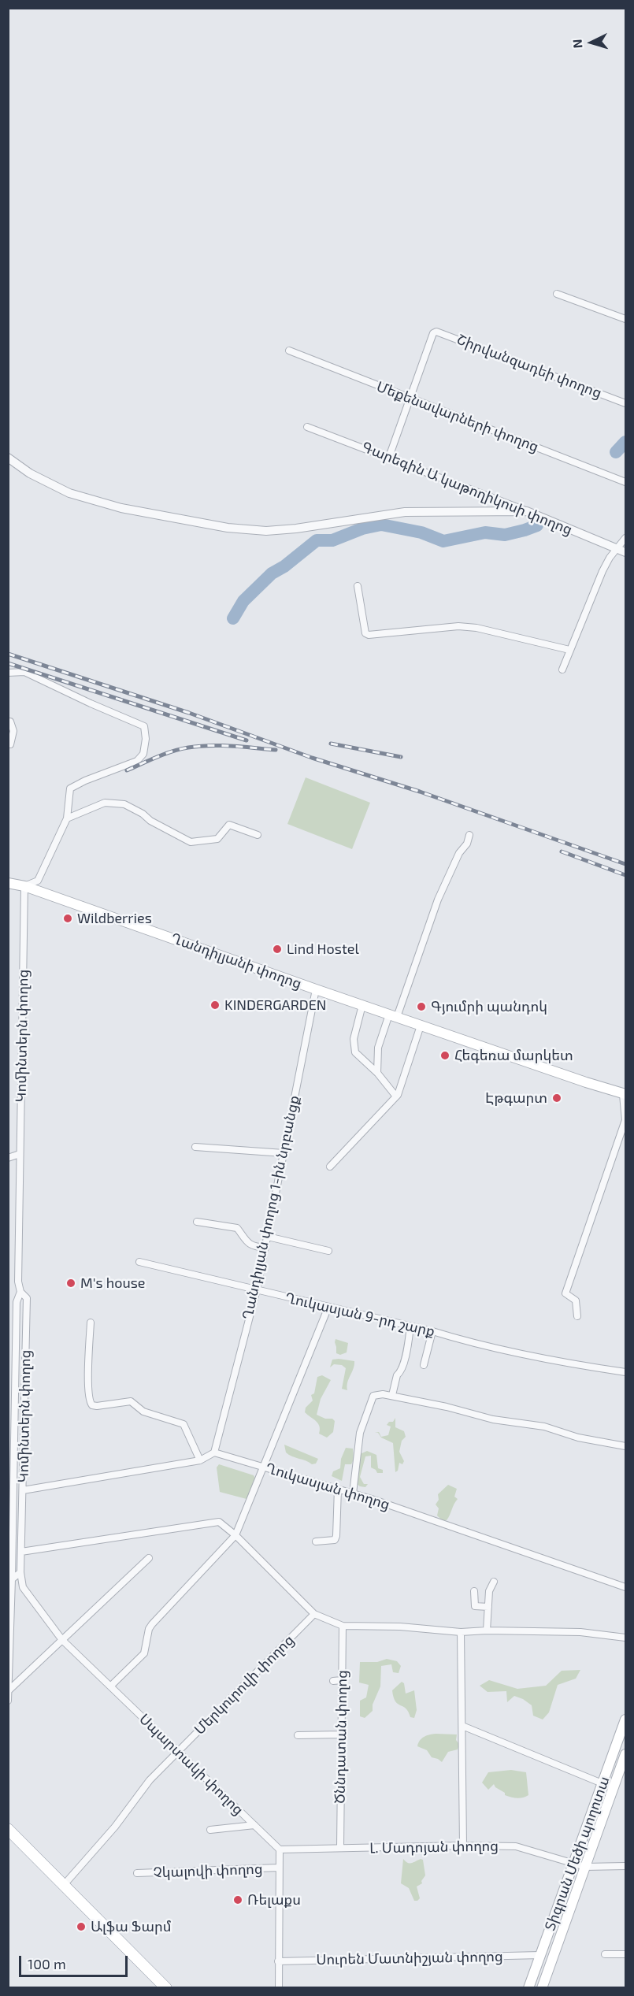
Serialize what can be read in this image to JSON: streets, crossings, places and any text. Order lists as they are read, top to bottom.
{
  "streets": {
    "main road": ["Ղանդիլյանի փողոց", "Տիգրան Մեծի պողոտա"],
    "street": [
      "Շիրվանզադեի փողոց",
      "Մեքենավարների փողոց",
      "Գարեգին Ա կաթողիկոսի փողոց",
      "Կոմինտերն փողոց",
      "Ղանդիլյան փողոց 1-ին նրբանցք",
      "Ղուկասյան 9-րդ շարք",
      "Ղուկասյան փողոց",
      "Մերկուրովի փողոց",
      "Ծննդատան փողոց",
      "Սպարտակի փողոց",
      "Լ. Մադոյան փողոց",
      "Չկալովի փողոց",
      "Սուրեն Մատնիշյան փողոց"
    ]
  },
  "crossings": [
    ["Շիրվանզադեի փողոց", "Մեքենավարների փողոց"],
    ["Ղանդիլյանի փողոց", "Կոմինտերն փողոց"],
    ["Ղանդիլյանի փողոց", "Ղանդիլյան փողոց 1-ին նրբանցք"],
    ["Կոմինտերն փողոց", "Սպարտակի փողոց"],
    ["Ղանդիլյան փողոց 1-ին նրբանցք", "Ղուկասյան 9-րդ շարք"],
    ["Ղանդիլյան փողոց 1-ին նրբանցք", "Ղուկասյան փողոց"],
    ["Մերկուրովի փողոց", "Սպարտակի փողոց"],
    ["Ծննդատան փողոց", "Լ. Մադոյան փողոց"],
    ["Սպարտակի փողոց", "Լ. Մադոյան փողոց"],
    ["Լ. Մադոյան փողոց", "Տիգրան Մեծի պողոտա"],
    ["Տիգրան Մեծի պողոտա", "Սուրեն Մատնիշյան փողոց"]
  ],
  "places": [
    "Wildberries",
    "Lind Hostel",
    "KINDERGARDEN",
    "Գյումրի պանդոկ",
    "Հեգեռա մարկետ",
    "Էթգարտ",
    "M's house",
    "Ռելաքս",
    "Ալֆա Ֆարմ"
  ],
  "scale_bar": "100 m",
  "north": "left"
}
